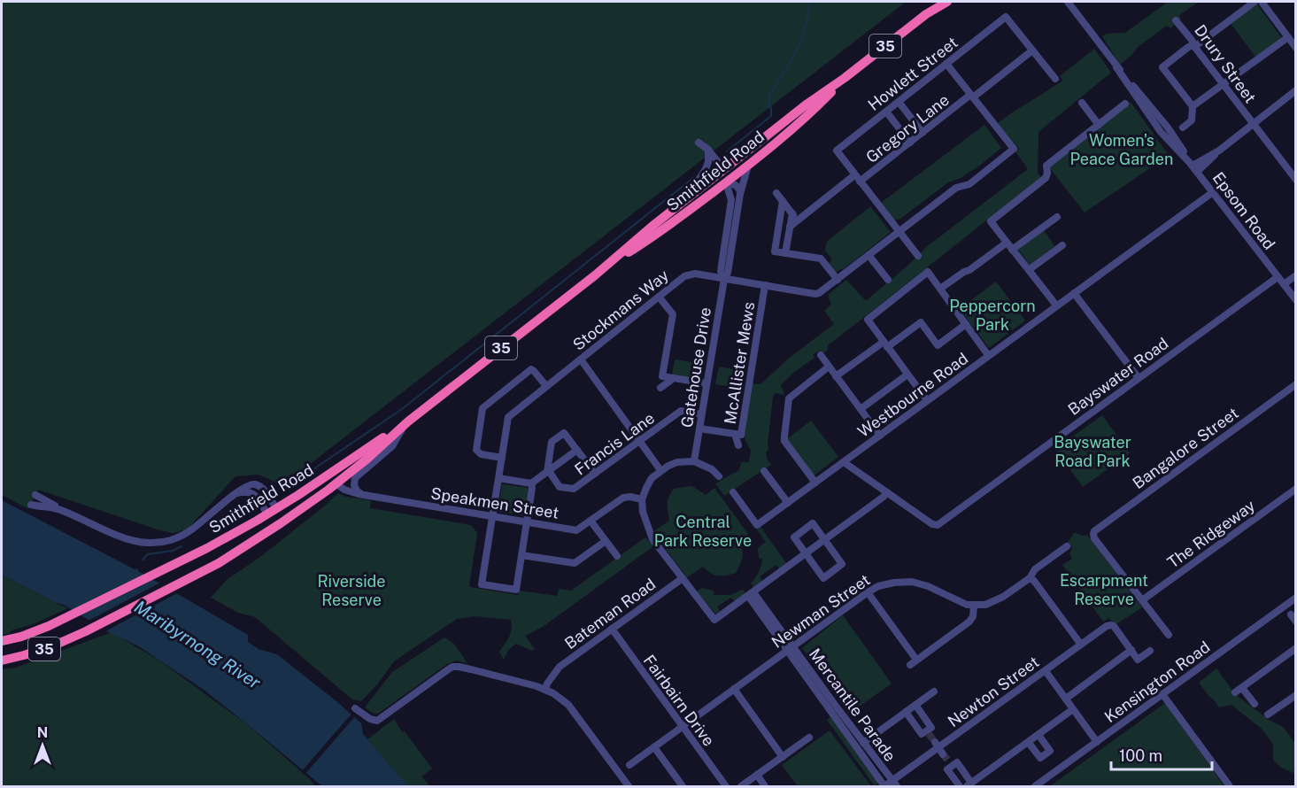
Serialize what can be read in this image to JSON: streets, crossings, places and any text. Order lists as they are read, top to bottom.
{
  "streets": {
    "highway": ["35", "Smithfield Road"],
    "street": [
      "Drury Street",
      "Howlett Street",
      "Gregory Lane",
      "Epsom Road",
      "Stockmans Way",
      "McAllister Mews",
      "Gatehouse Drive",
      "Bayswater Road",
      "Westbourne Road",
      "Francis Lane",
      "Bangalore Street",
      "Speakmen Street",
      "The Ridgeway",
      "Newman Street",
      "Bateman Road",
      "Kensington Road",
      "Newton Street",
      "Fairbairn Drive",
      "Mercantile Parade"
    ]
  },
  "crossings": [
    ["Howlett Street", "Gregory Lane"],
    ["Gregory Lane", "Stockmans Way"],
    ["Smithfield Road", "Gatehouse Drive"],
    ["Smithfield Road", "Speakmen Street"],
    ["Epsom Road", "Bayswater Road"],
    ["Epsom Road", "Westbourne Road"],
    ["Stockmans Way", "McAllister Mews"],
    ["Stockmans Way", "Gatehouse Drive"],
    ["Stockmans Way", "Speakmen Street"],
    ["McAllister Mews", "Gatehouse Drive"],
    ["Gatehouse Drive", "Francis Lane"],
    ["Bayswater Road", "Westbourne Road"],
    ["Bangalore Street", "The Ridgeway"],
    ["Newman Street", "Fairbairn Drive"],
    ["Newman Street", "Mercantile Parade"],
    ["Bateman Road", "Fairbairn Drive"],
    ["Newton Street", "Mercantile Parade"]
  ],
  "water": ["Maribyrnong River"],
  "parks": [
    "Women's Peace Garden",
    "Peppercorn Park",
    "Bayswater Road Park",
    "Central Park Reserve",
    "Escarpment Reserve",
    "Riverside Reserve"
  ],
  "scale_bar": "100 m",
  "north": "top"
}
